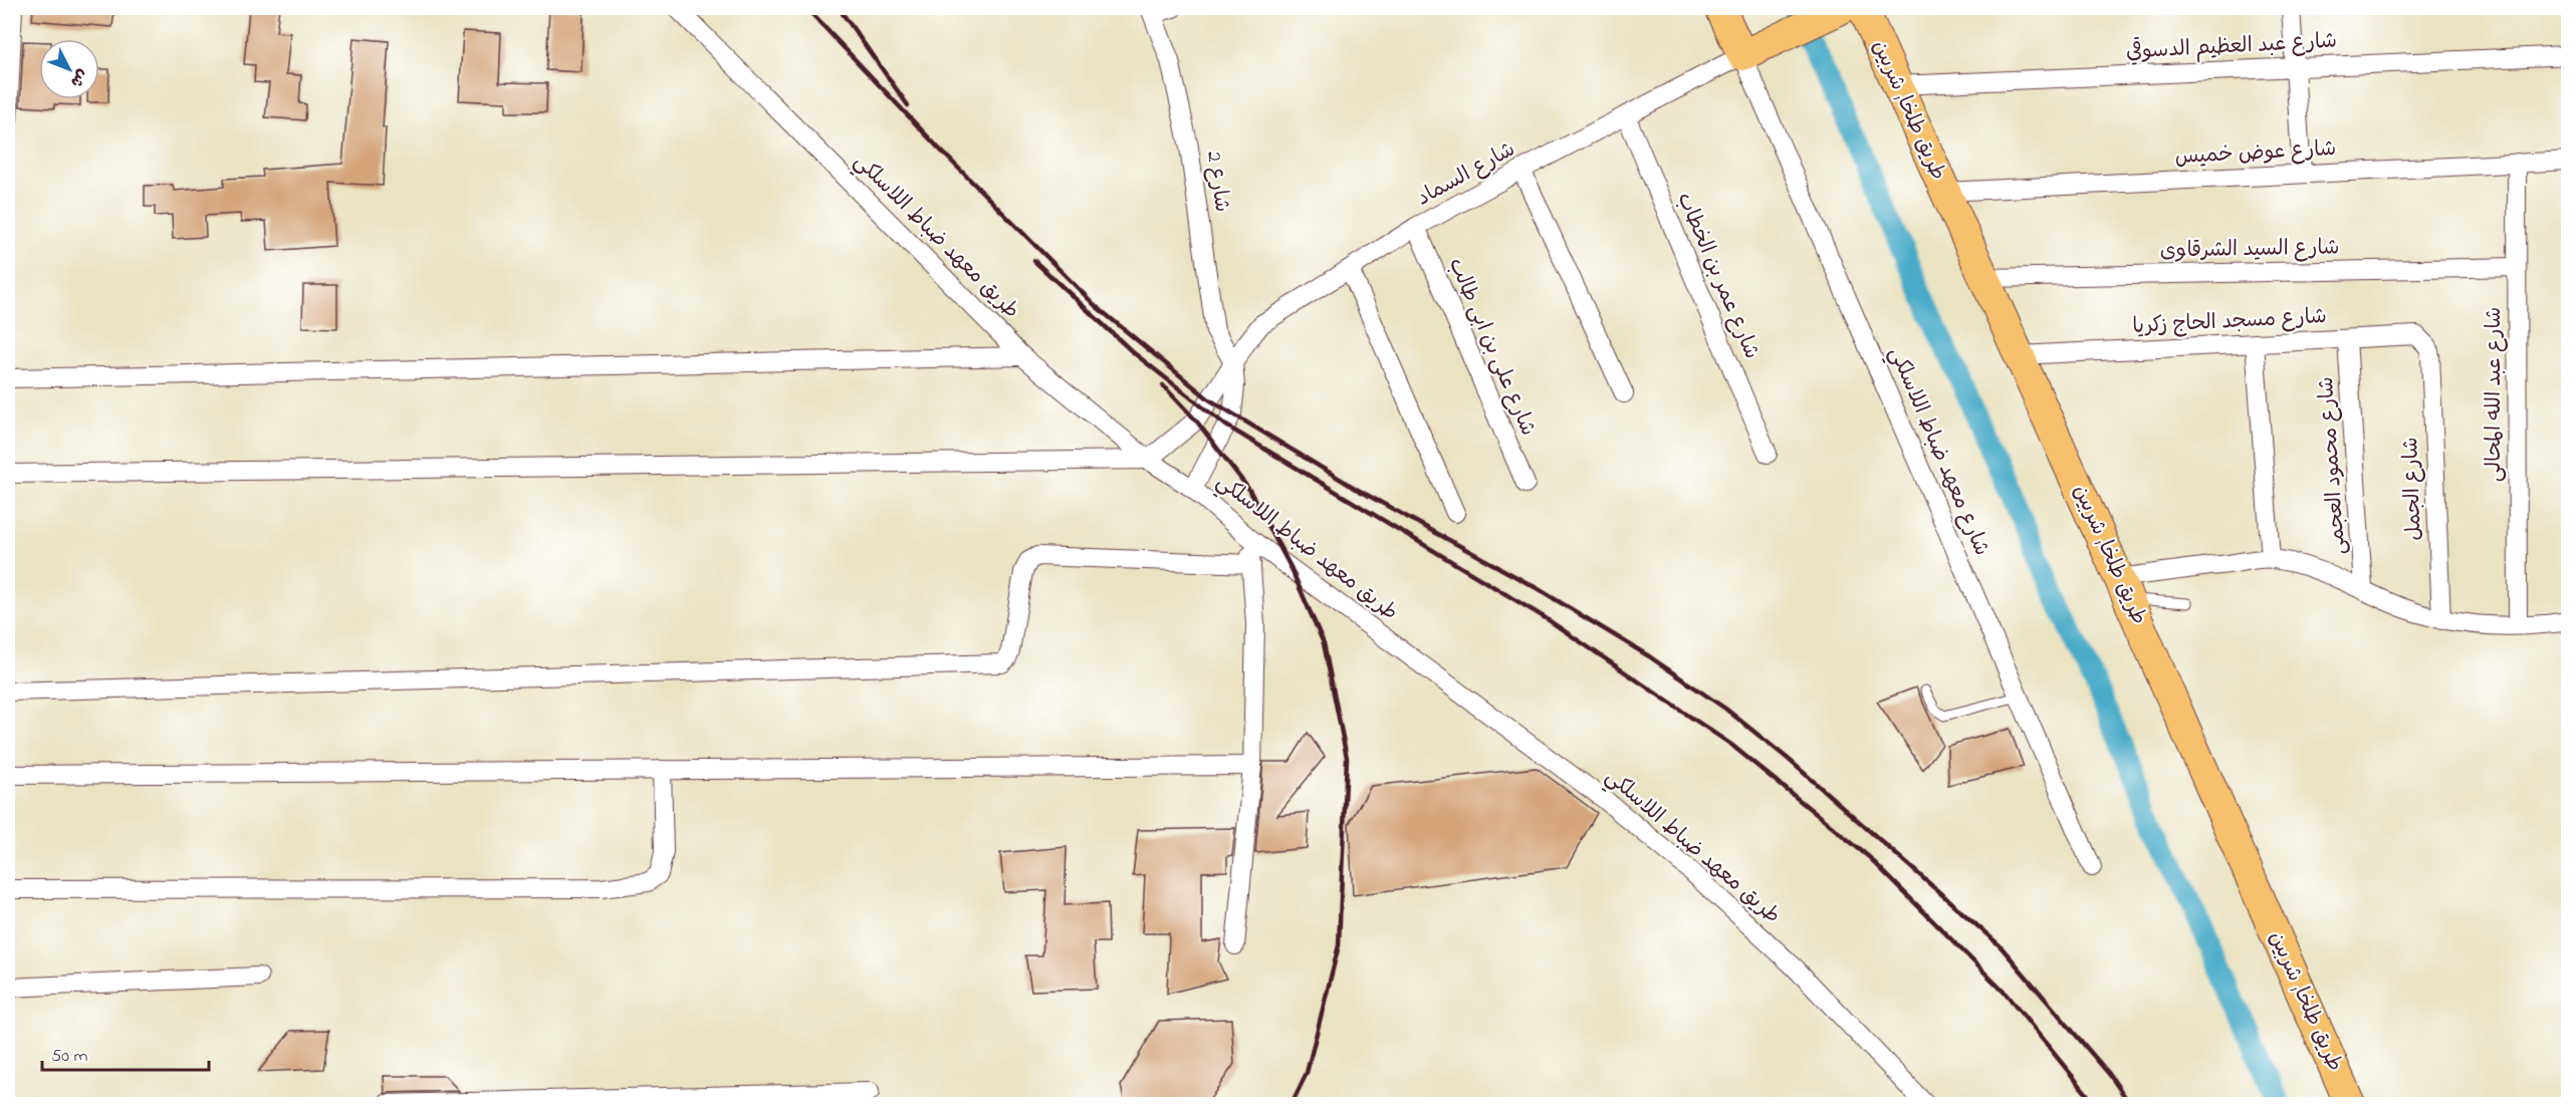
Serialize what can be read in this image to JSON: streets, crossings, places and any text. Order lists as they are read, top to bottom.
{
  "streets": {
    "main road": ["طريق طلخا, شربين"],
    "street": [
      "شارع عبد العظيم الدسوقي",
      "شارع عوض خميس",
      "شارع السماد",
      "شارع 2",
      "طريق معهد ضباط اللاسلكي",
      "شارع السيد الشرقاوى",
      "شارع عمر بن الخطاب",
      "شارع مسجد الحاج زكريا",
      "شارع على بن ابى طالب",
      "شارع عبد الله المحالى",
      "شارع معهد ضباط اللاسلكي",
      "شارع محمود العجمى",
      "شارع الجمل"
    ]
  },
  "crossings": [
    ["شارع عبد العظيم الدسوقي", "طريق طلخا, شربين"],
    ["طريق طلخا, شربين", "شارع عوض خميس"],
    ["طريق طلخا, شربين", "شارع السيد الشرقاوى"],
    ["طريق طلخا, شربين", "شارع مسجد الحاج زكريا"],
    ["شارع عوض خميس", "شارع عبد الله المحالى"],
    ["شارع السماد", "شارع 2"],
    ["شارع السماد", "طريق معهد ضباط اللاسلكي"],
    ["شارع السماد", "شارع عمر بن الخطاب"],
    ["شارع السماد", "شارع على بن ابى طالب"],
    ["شارع السماد", "شارع معهد ضباط اللاسلكي"],
    ["شارع السيد الشرقاوى", "شارع عبد الله المحالى"],
    ["شارع مسجد الحاج زكريا", "شارع محمود العجمى"],
    ["شارع مسجد الحاج زكريا", "شارع الجمل"]
  ],
  "scale_bar": "50 m",
  "north": "bottom right"
}
